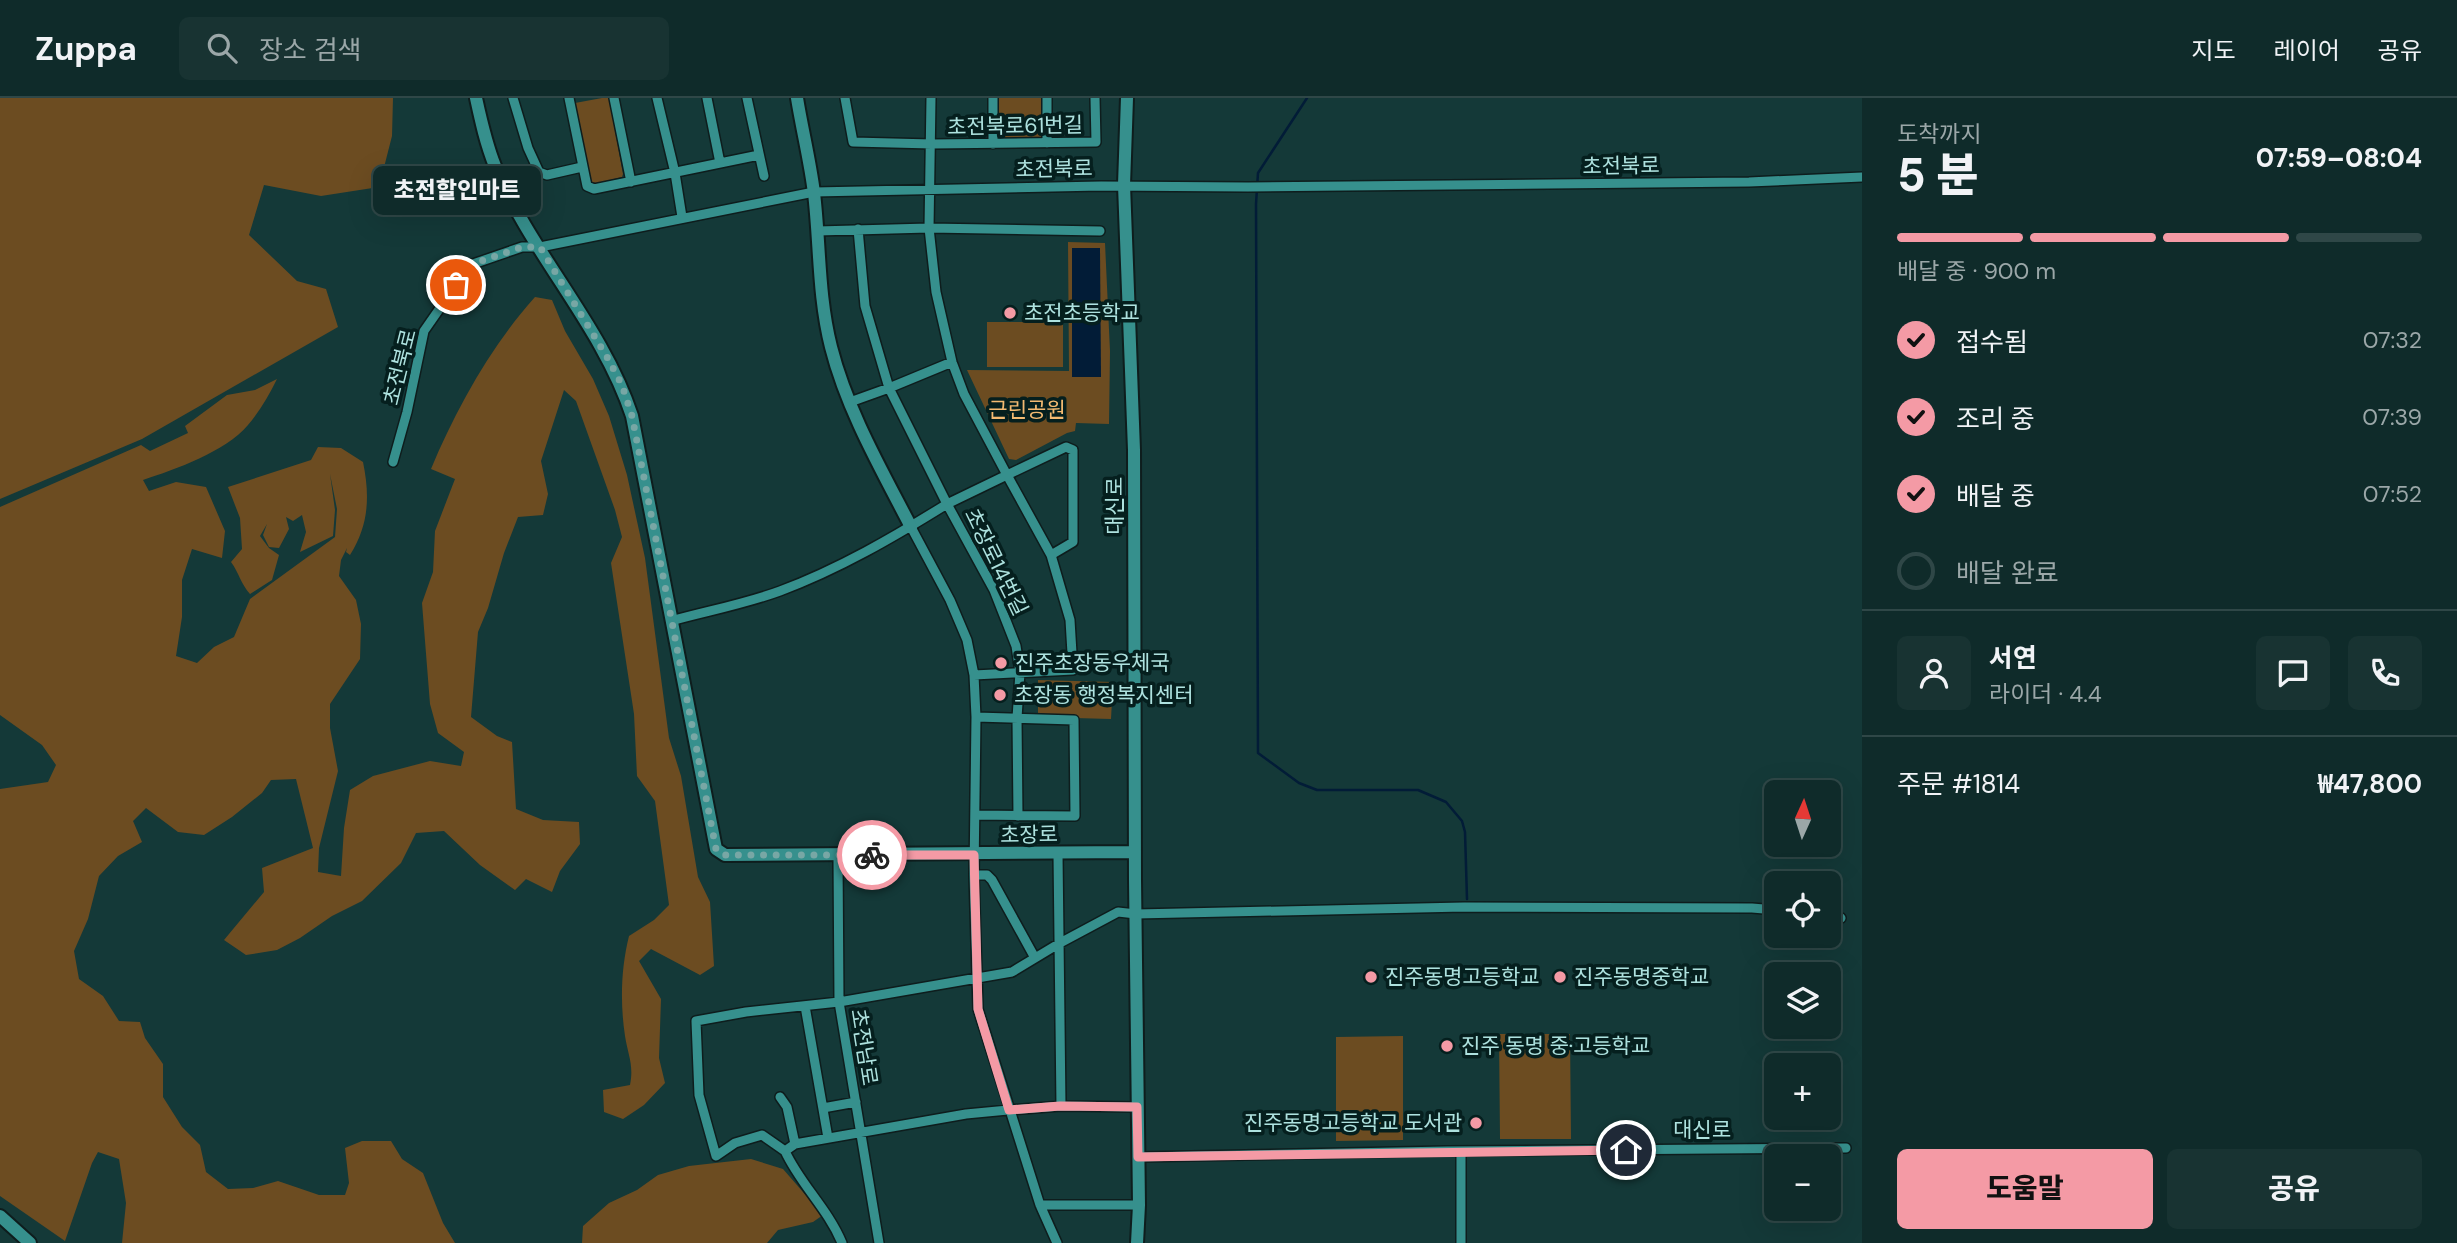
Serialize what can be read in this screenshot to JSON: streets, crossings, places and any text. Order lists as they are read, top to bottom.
{
  "streets": {
    "street": [
      "초전북로61번길",
      "초전북로",
      "대신로",
      "초장로14번길",
      "초장로",
      "초전남로"
    ]
  },
  "crossings": [
    ["초전북로61번길", "초전북로"],
    ["초전북로61번길", "초장로14번길"],
    ["초전북로", "대신로"],
    ["초전북로", "초장로"],
    ["대신로", "초장로"],
    ["초장로", "초전남로"]
  ],
  "parks": ["근린공원"],
  "places": [
    "초전할인마트",
    "초전초등학교",
    "진주초장동우체국",
    "초장동 행정복지센터",
    "진주동명고등학교",
    "진주동명중학교",
    "진주 동명 중·고등학교",
    "진주동명고등학교 도서관"
  ],
  "north": "top",
  "page": {
    "header": "Zuppa",
    "search": "장소 검색",
    "nav": ["지도", "레이어", "공유"],
    "heading": ["5 분", "도착까지", "07:59–08:04"],
    "panel": [
      "서연",
      "라이더 · 4.4",
      "주문 #1814",
      "₩47,800"
    ],
    "bubble": "초전할인마트",
    "bar": "배달 중 · 900 m",
    "list": [
      ["접수됨", "07:32"],
      ["조리 중", "07:39"],
      ["배달 중", "07:52"],
      "배달 완료"
    ],
    "map_buttons": ["+", "−"],
    "buttons": ["도움말", "공유"]
  }
}
